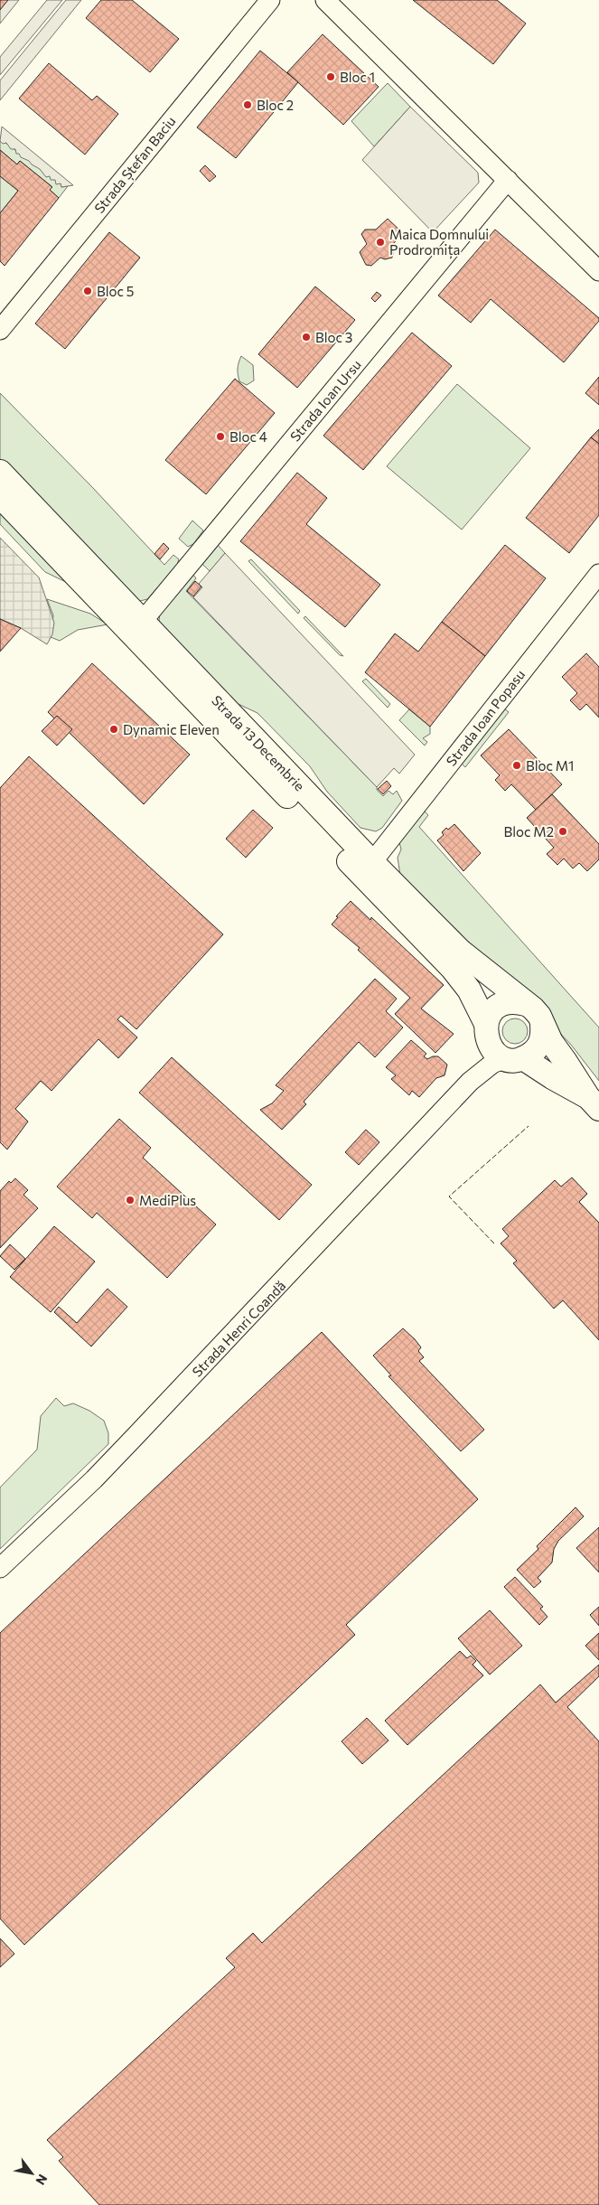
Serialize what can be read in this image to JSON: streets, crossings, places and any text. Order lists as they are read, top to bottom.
{
  "streets": {
    "main road": ["Strada 13 Decembrie"],
    "street": [
      "Strada Ștefan Baciu",
      "Strada Ioan Ursu",
      "Strada Ioan Popasu",
      "Strada Henri Coandă"
    ]
  },
  "crossings": [
    ["Strada Ioan Ursu", "Strada 13 Decembrie"],
    ["Strada Ioan Popasu", "Strada 13 Decembrie"],
    ["Strada 13 Decembrie", "Strada Henri Coandă"]
  ],
  "places": [
    "Bloc 1",
    "Bloc 2",
    "Maica Domnului Prodromița",
    "Bloc 5",
    "Bloc 3",
    "Bloc 4",
    "Dynamic Eleven",
    "Bloc M1",
    "Bloc M2",
    "MediPlus"
  ],
  "north": "bottom right"
}
